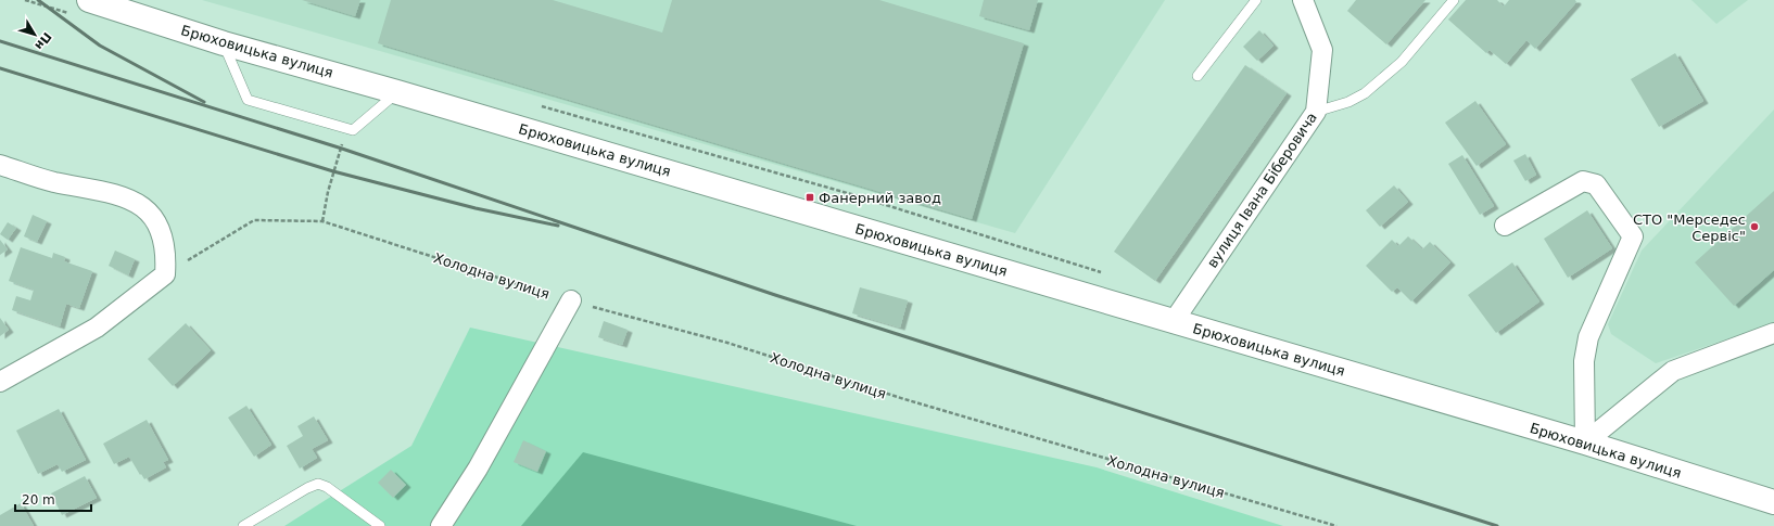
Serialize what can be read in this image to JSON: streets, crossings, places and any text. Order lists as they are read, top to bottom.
{
  "streets": {
    "main road": ["Брюховицька вулиця"],
    "street": ["вулиця Івана Біберовича"],
    "path": ["Холодна вулиця"]
  },
  "crossings": [
    ["Брюховицька вулиця", "вулиця Івана Біберовича"]
  ],
  "places": {
    "transit": ["Фанерний завод"],
    "other": ["СТО \"Мерседес Сервіс\""]
  },
  "scale_bar": "20 m",
  "north": "bottom right"
}
